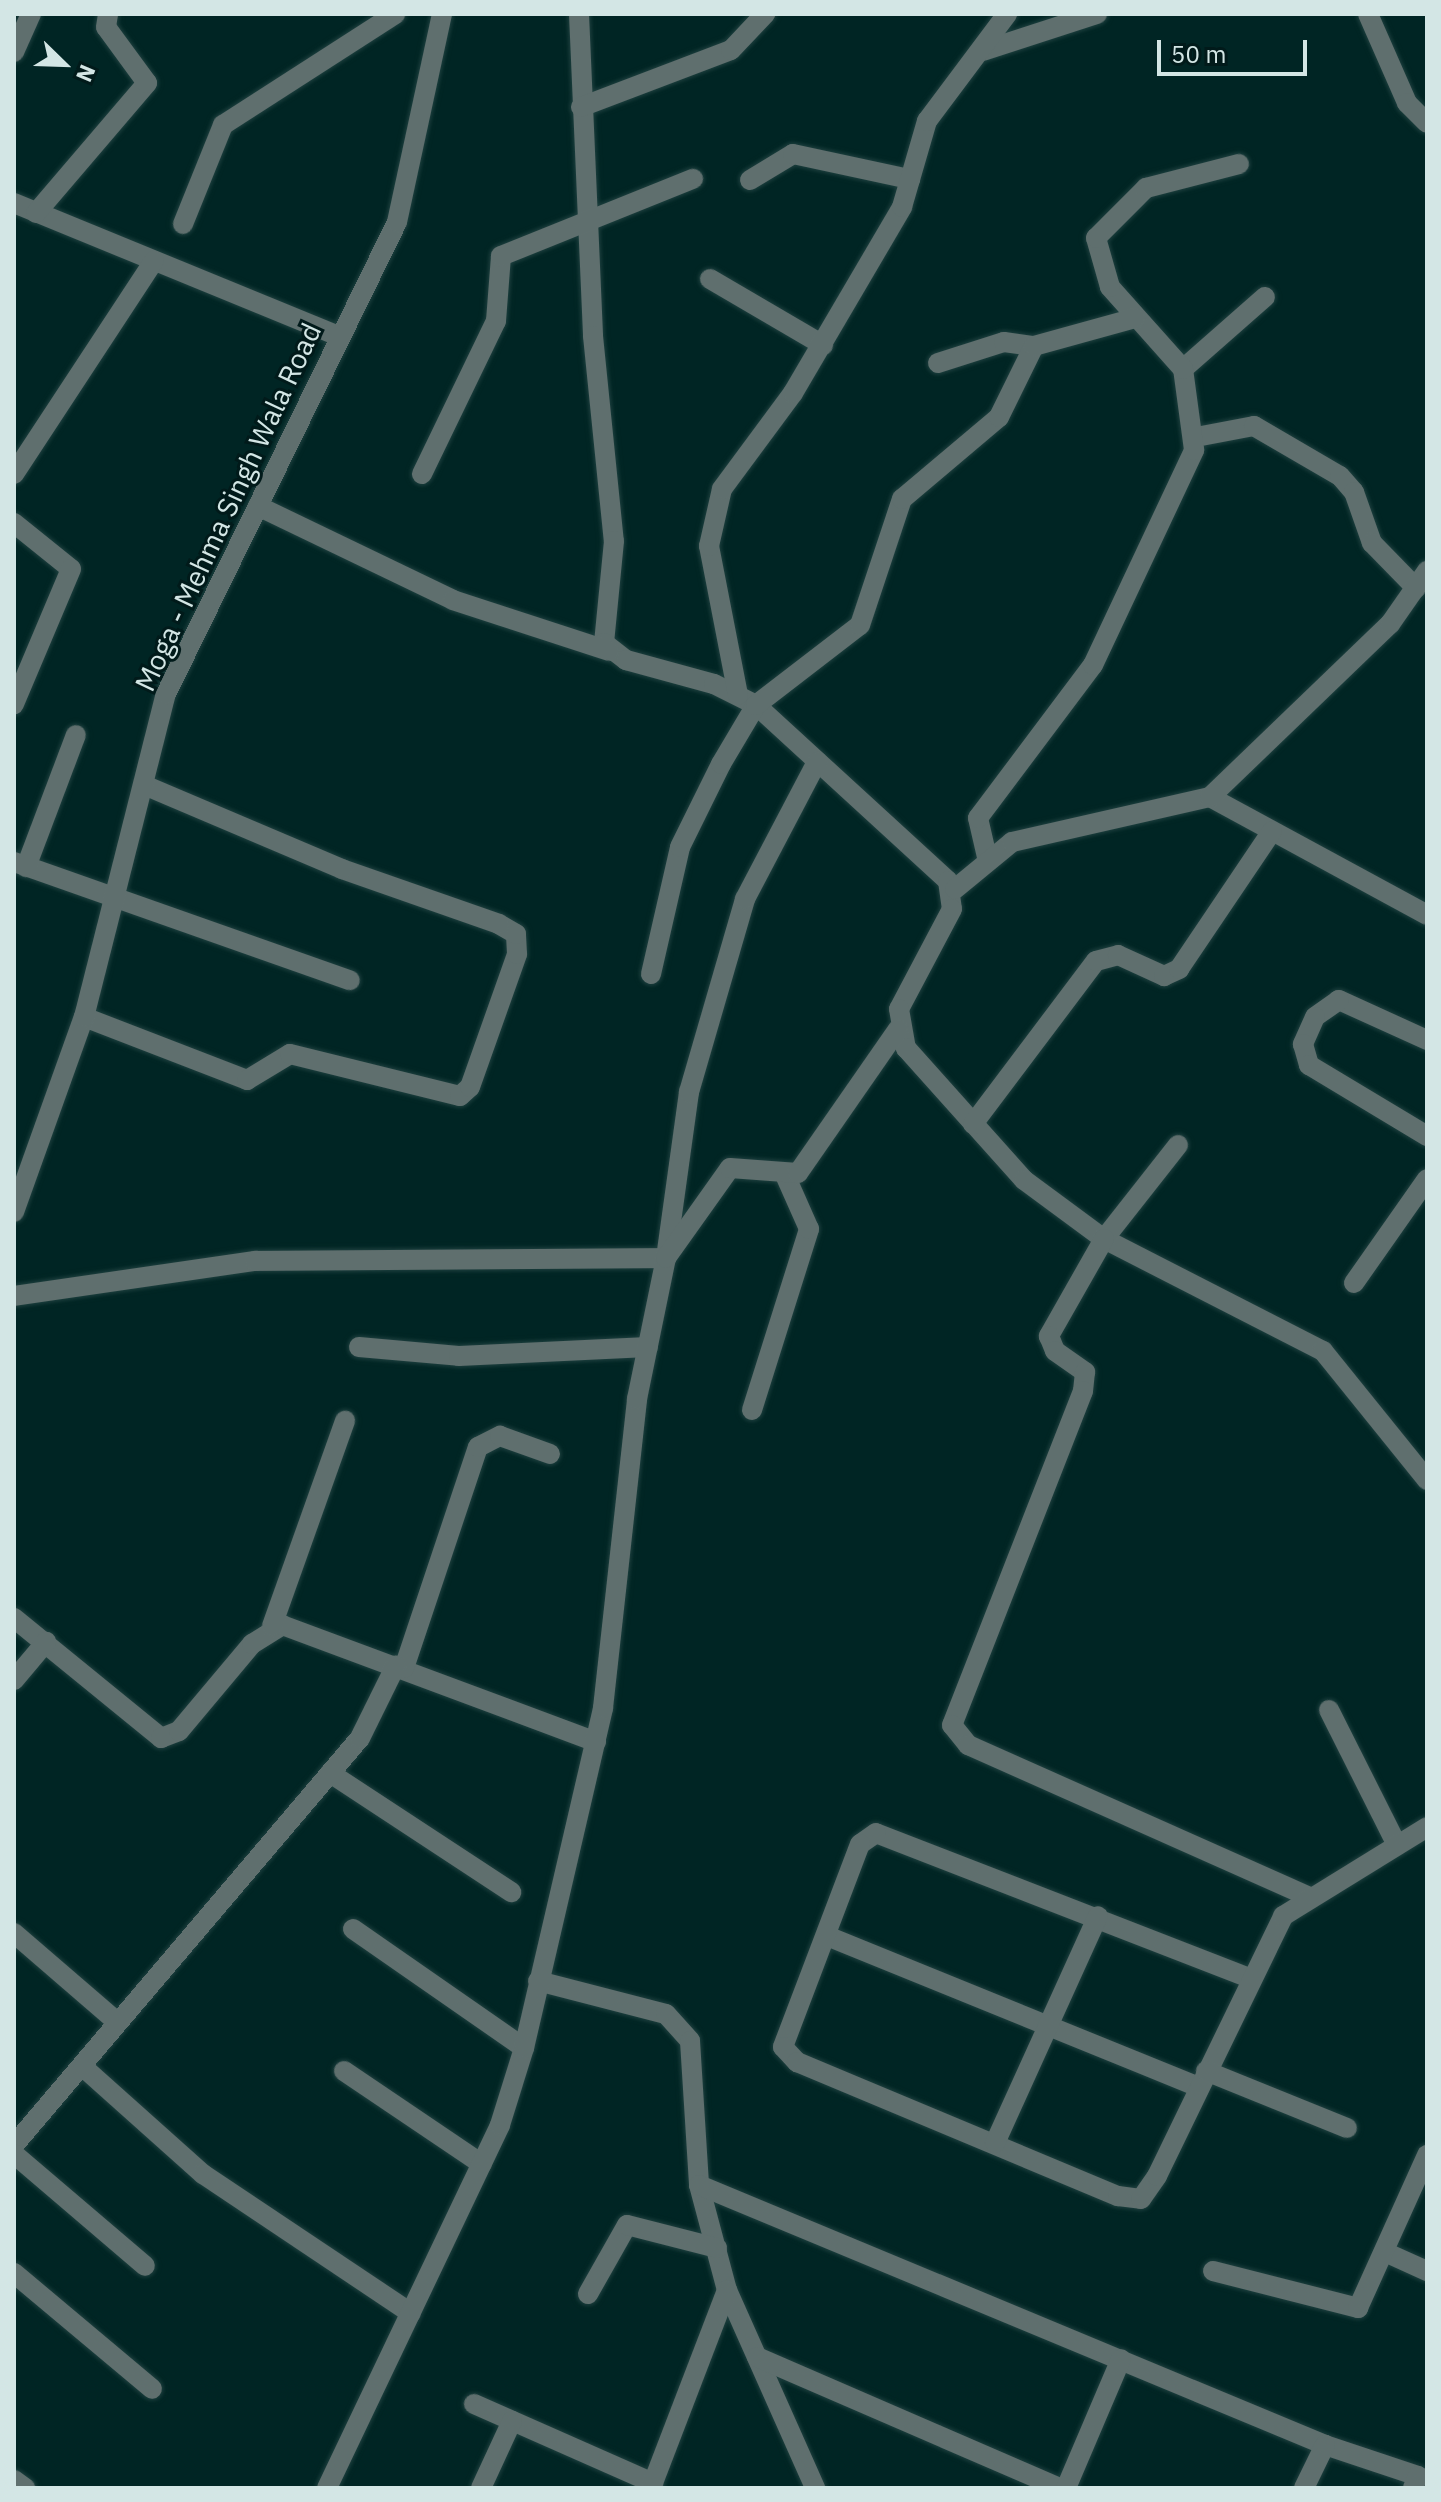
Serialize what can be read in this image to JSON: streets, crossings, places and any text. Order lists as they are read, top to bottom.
{
  "streets": {
    "street": ["Moga - Mehma Singh Wala Road"]
  },
  "scale_bar": "50 m",
  "north": "bottom right"
}
